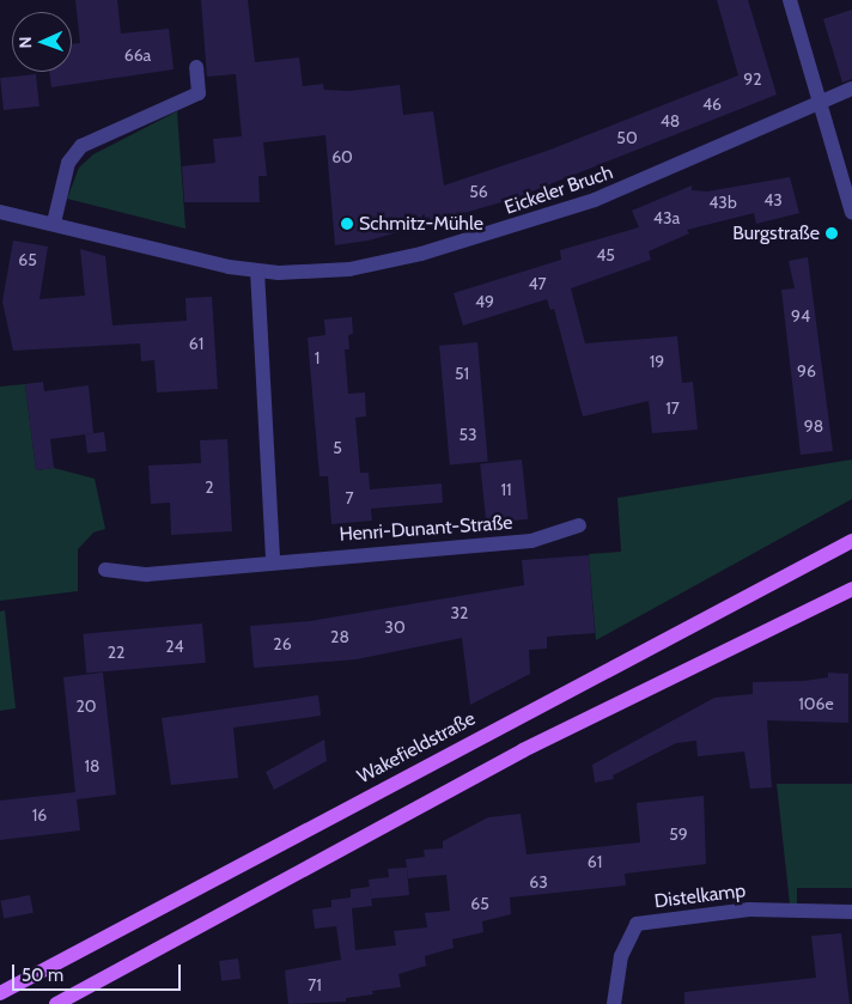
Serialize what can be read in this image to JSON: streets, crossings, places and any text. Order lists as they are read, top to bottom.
{
  "streets": {
    "main road": ["Wakefieldstraße"],
    "street": ["Eickeler Bruch", "Henri-Dunant-Straße", "Distelkamp"]
  },
  "places": ["Schmitz-Mühle", "Burgstraße"],
  "house_numbers": [
    "66a",
    "92",
    "46",
    "48",
    "50",
    "60",
    "56",
    "43",
    "43b",
    "43a",
    "45",
    "65",
    "47",
    "49",
    "94",
    "61",
    "1",
    "19",
    "96",
    "51",
    "17",
    "98",
    "53",
    "5",
    "2",
    "11",
    "7",
    "32",
    "30",
    "28",
    "26",
    "24",
    "22",
    "106e",
    "20",
    "18",
    "16",
    "59",
    "61",
    "63",
    "65",
    "71"
  ],
  "scale_bar": "50 m",
  "north": "left"
}
